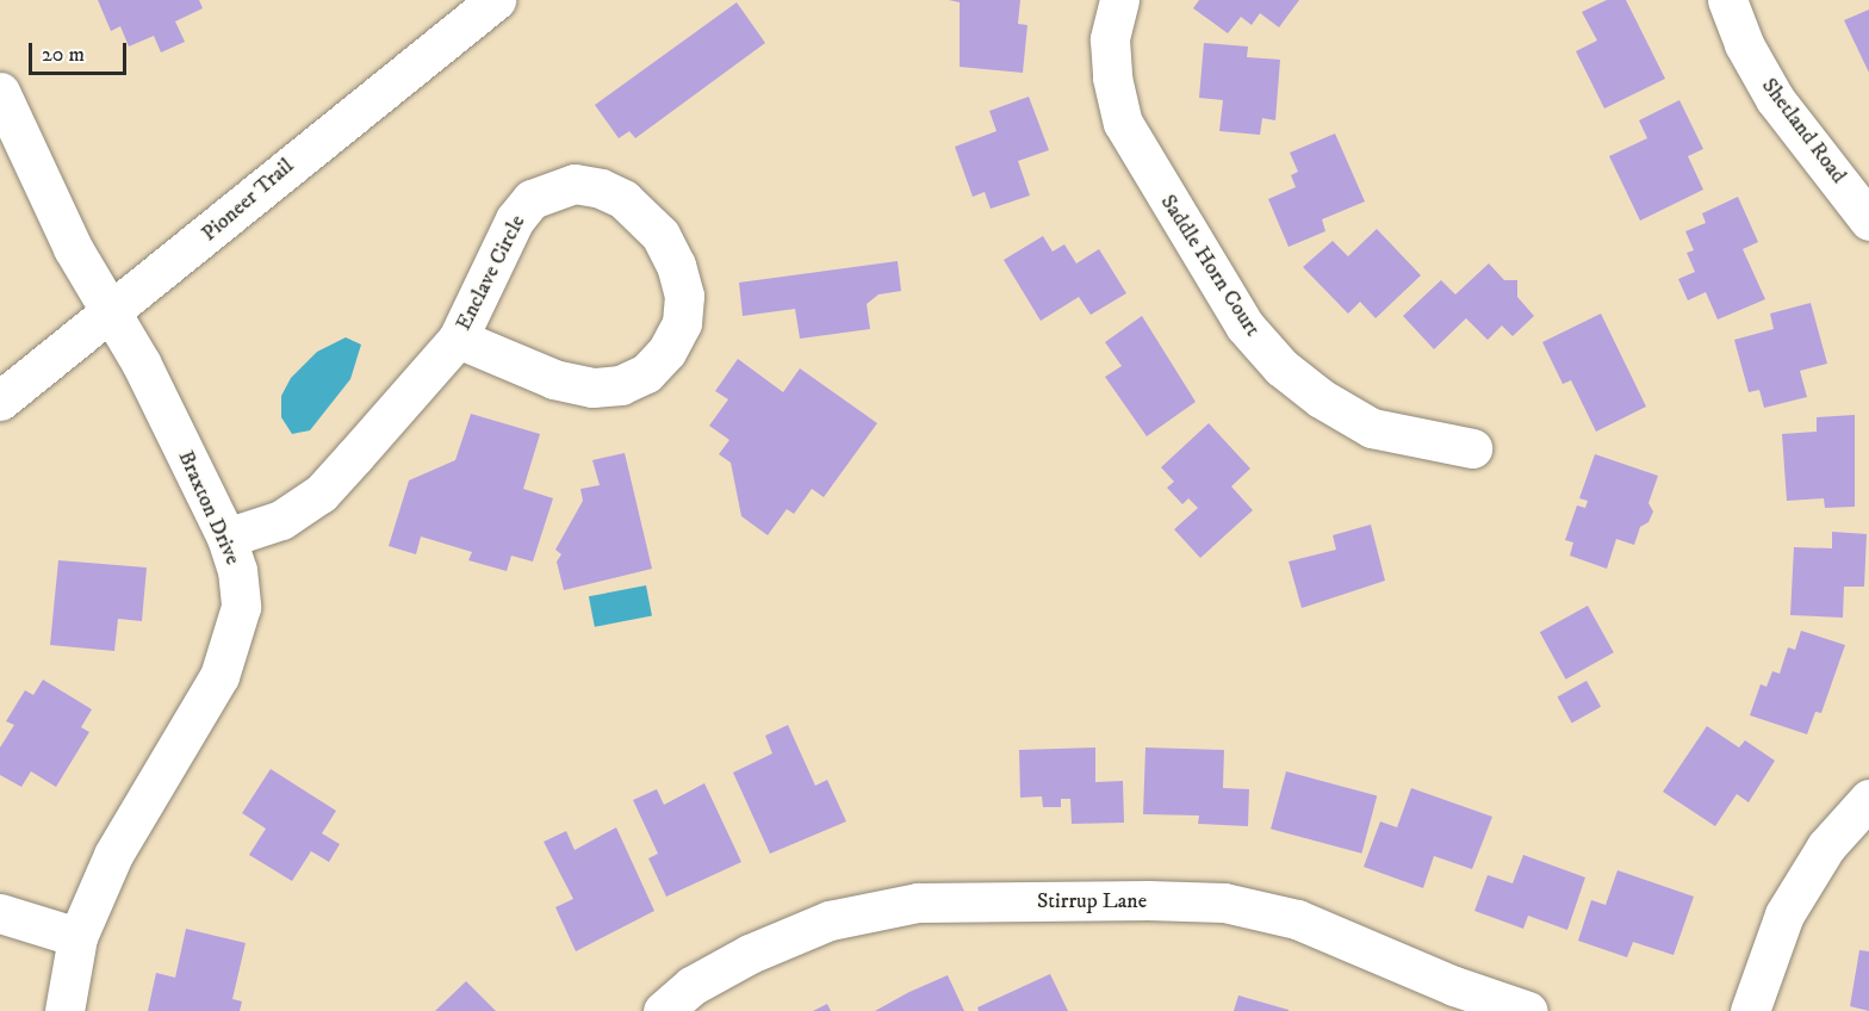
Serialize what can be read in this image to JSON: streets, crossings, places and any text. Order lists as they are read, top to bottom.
{
  "streets": {
    "street": [
      "Shetland Road",
      "Pioneer Trail",
      "Saddle Horn Court",
      "Enclave Circle",
      "Braxton Drive",
      "Stirrup Lane"
    ]
  },
  "crossings": [
    ["Pioneer Trail", "Braxton Drive"],
    ["Enclave Circle", "Braxton Drive"]
  ],
  "scale_bar": "20 m"
}
